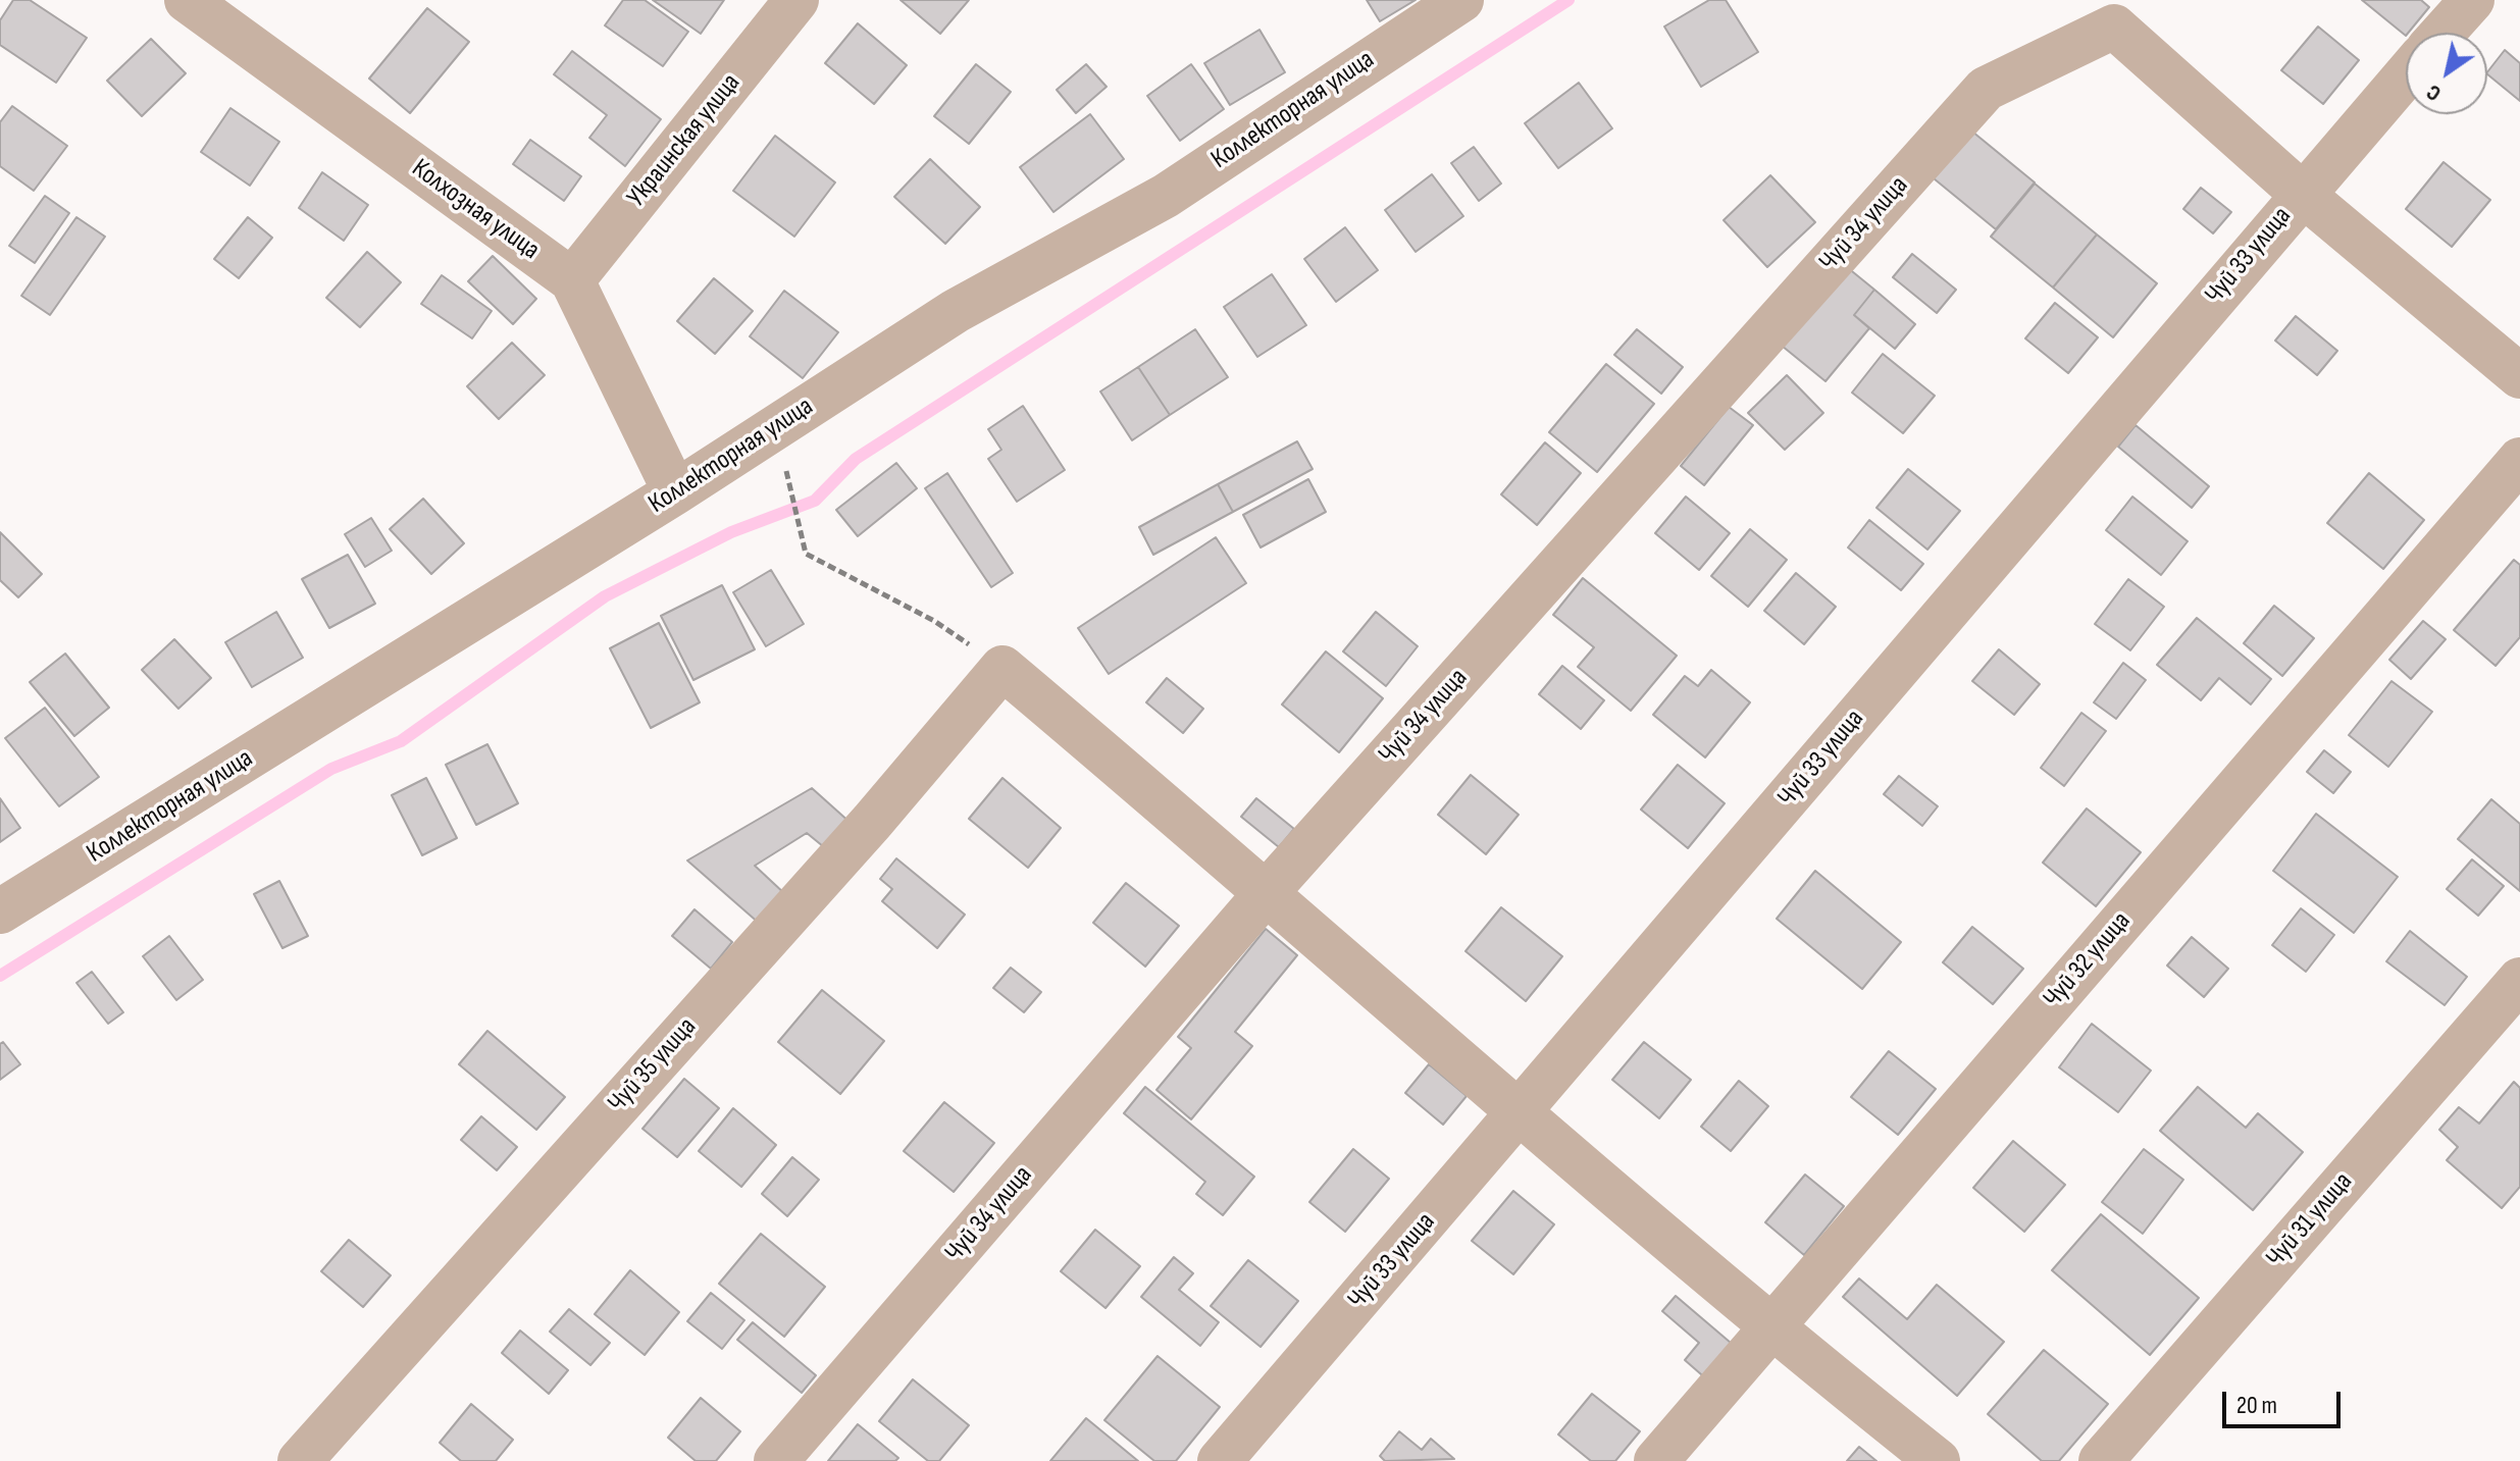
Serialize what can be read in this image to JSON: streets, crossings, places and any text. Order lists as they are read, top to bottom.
{
  "streets": {
    "street": [
      "Коллекторная улица",
      "Украинская улица",
      "Колхозная улица",
      "Чуй 34 улица",
      "Чуй 33 улица",
      "Чуй 32 улица",
      "Чуй 35 улица",
      "Чуй 31 улица"
    ]
  },
  "crossings": [
    ["Коллекторная улица", "Колхозная улица"],
    ["Украинская улица", "Колхозная улица"],
    ["Чуй 34 улица", "Чуй 33 улица"]
  ],
  "scale_bar": "20 m",
  "north": "bottom left"
}
